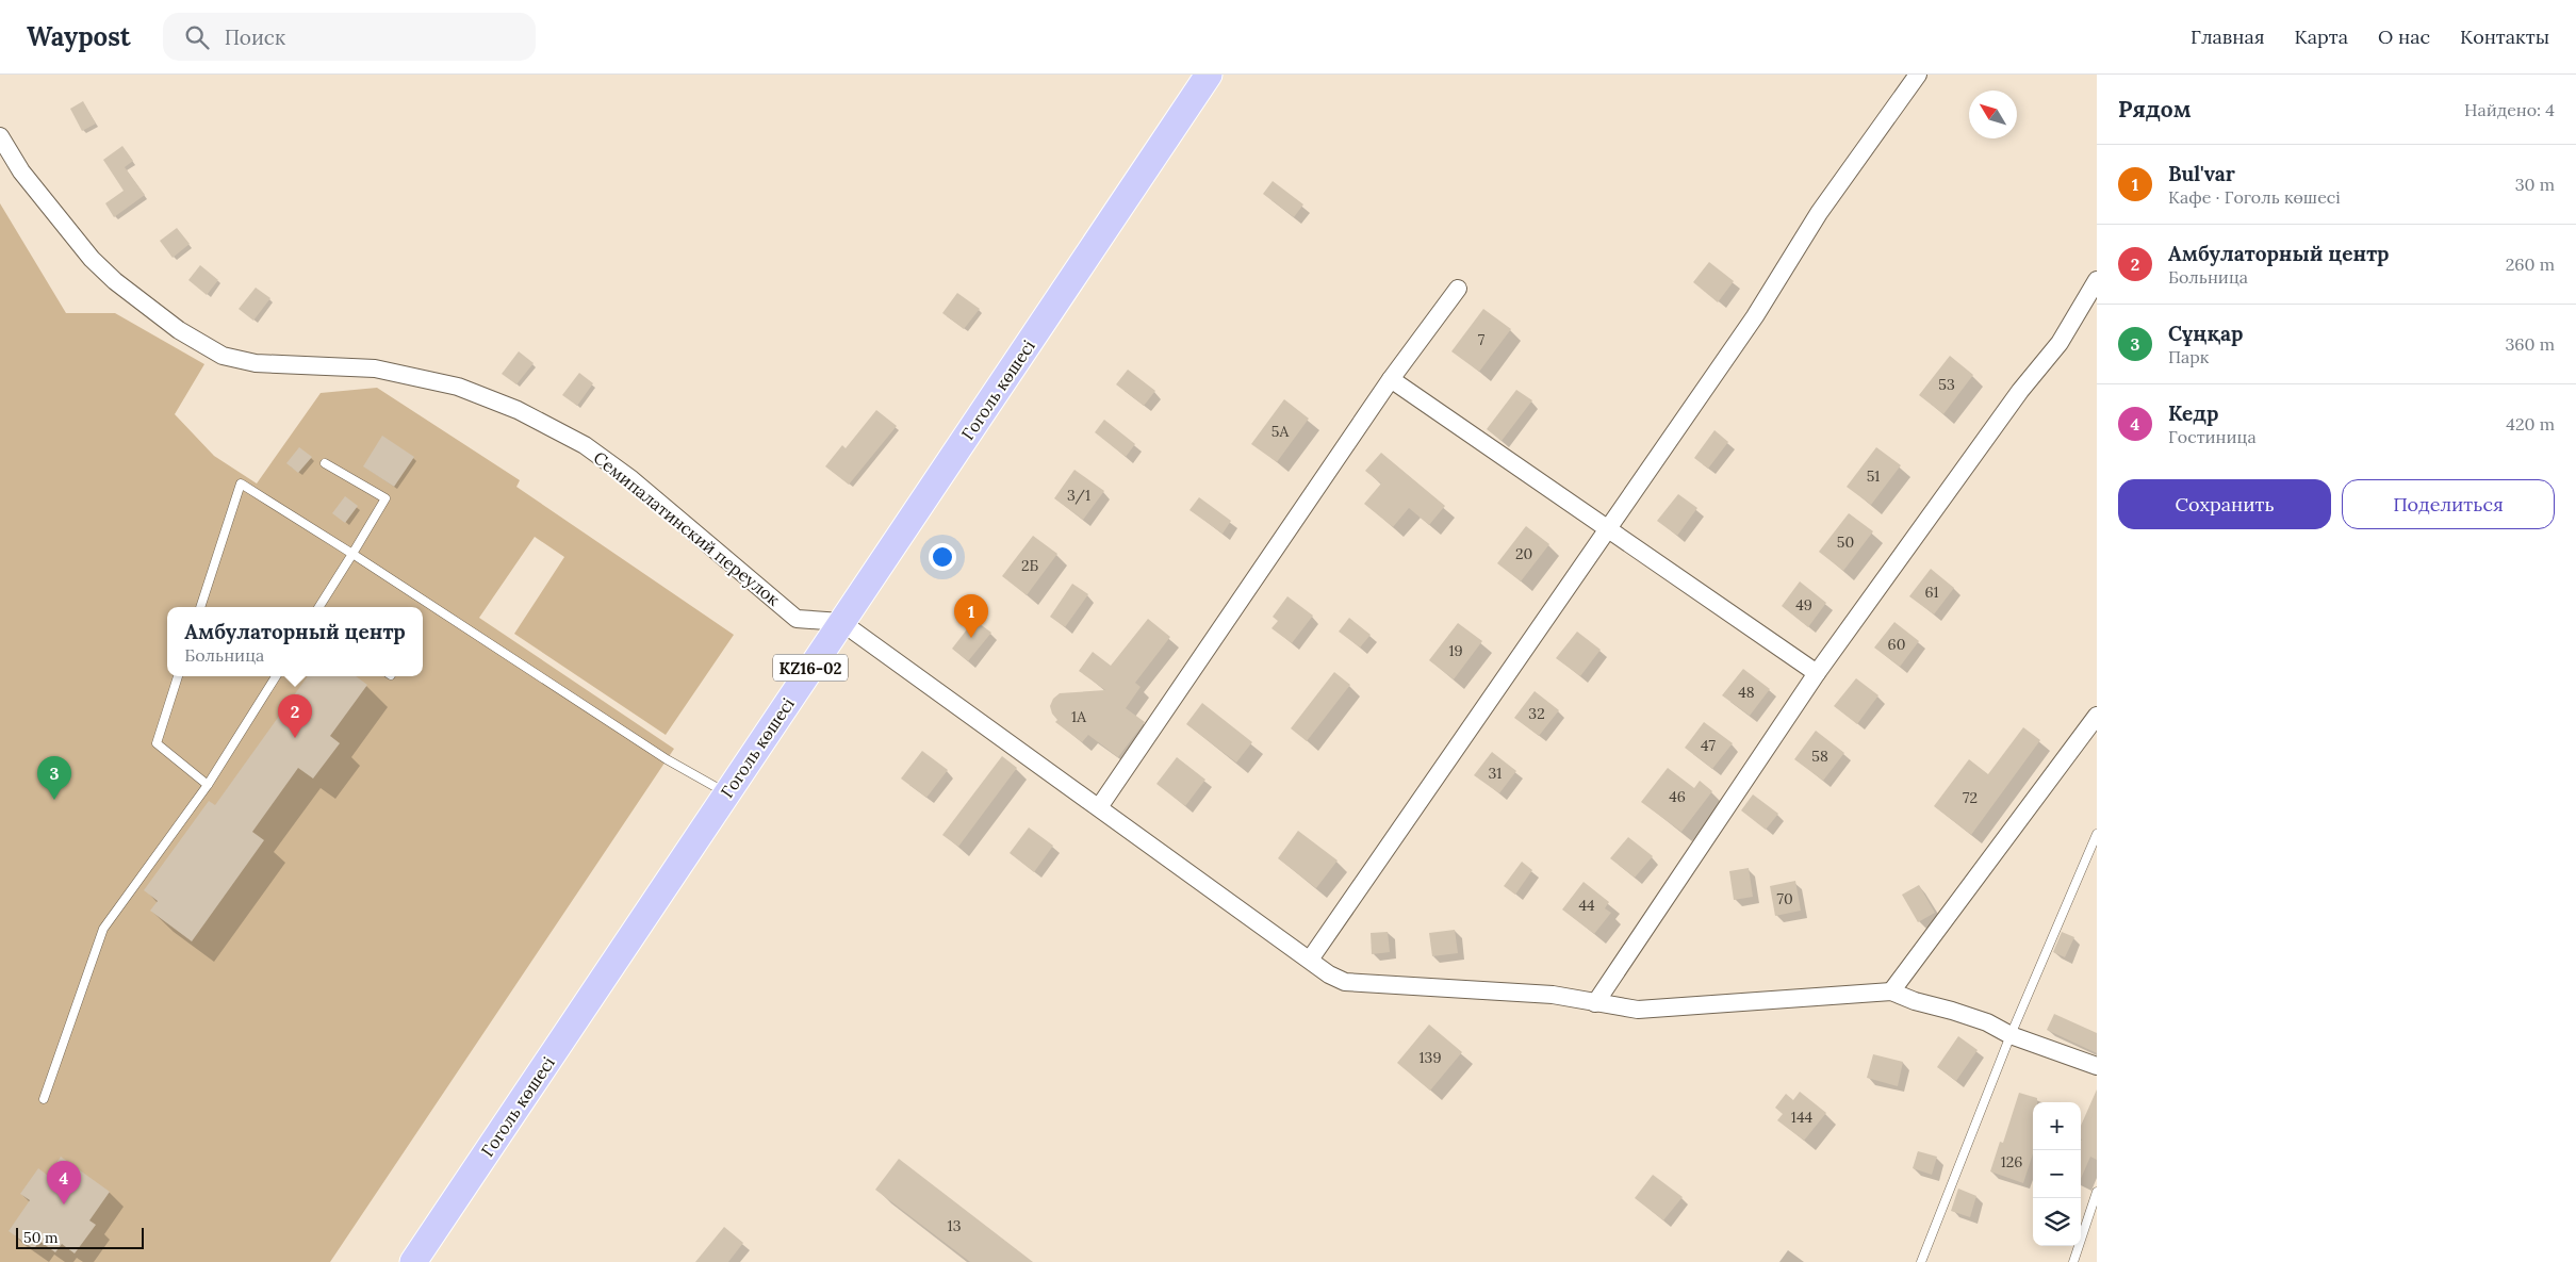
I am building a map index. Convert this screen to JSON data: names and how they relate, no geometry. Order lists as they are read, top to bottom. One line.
{"streets":{"main road":["Гоголь көшесі","KZ16-02"],"street":["Семипалатинский переулок"]},"crossings":[["Гоголь көшесі","Семипалатинский переулок"]],"house_numbers":["7","53","5А","51","3/1","50","20","2Б","61","49","60","19","48","32","1А","47","58","31","46","72","70","44","139","144","126","13"],"scale_bar":"50 m","north":"top left","page":{"header":"Waypost","search":"Поиск","nav":["Главная","Карта","О нас","Контакты"],"heading":["Рядом","Найдено: 4"],"list":[{"mark":"1","name":"Bul'var","note":"Кафе · Гоголь көшесі","value":"30 m"},{"mark":"2","name":"Амбулаторный центр","note":"Больница","value":"260 m"},{"mark":"3","name":"Сұңқар","note":"Парк","value":"360 m"},{"mark":"4","name":"Кедр","note":"Гостиница","value":"420 m"}],"buttons":["Сохранить","Поделиться"],"pins":["1","2","3","4"],"popup":["Амбулаторный центр","Больница"],"map_buttons":["+","−"],"scale":"50 m"}}
